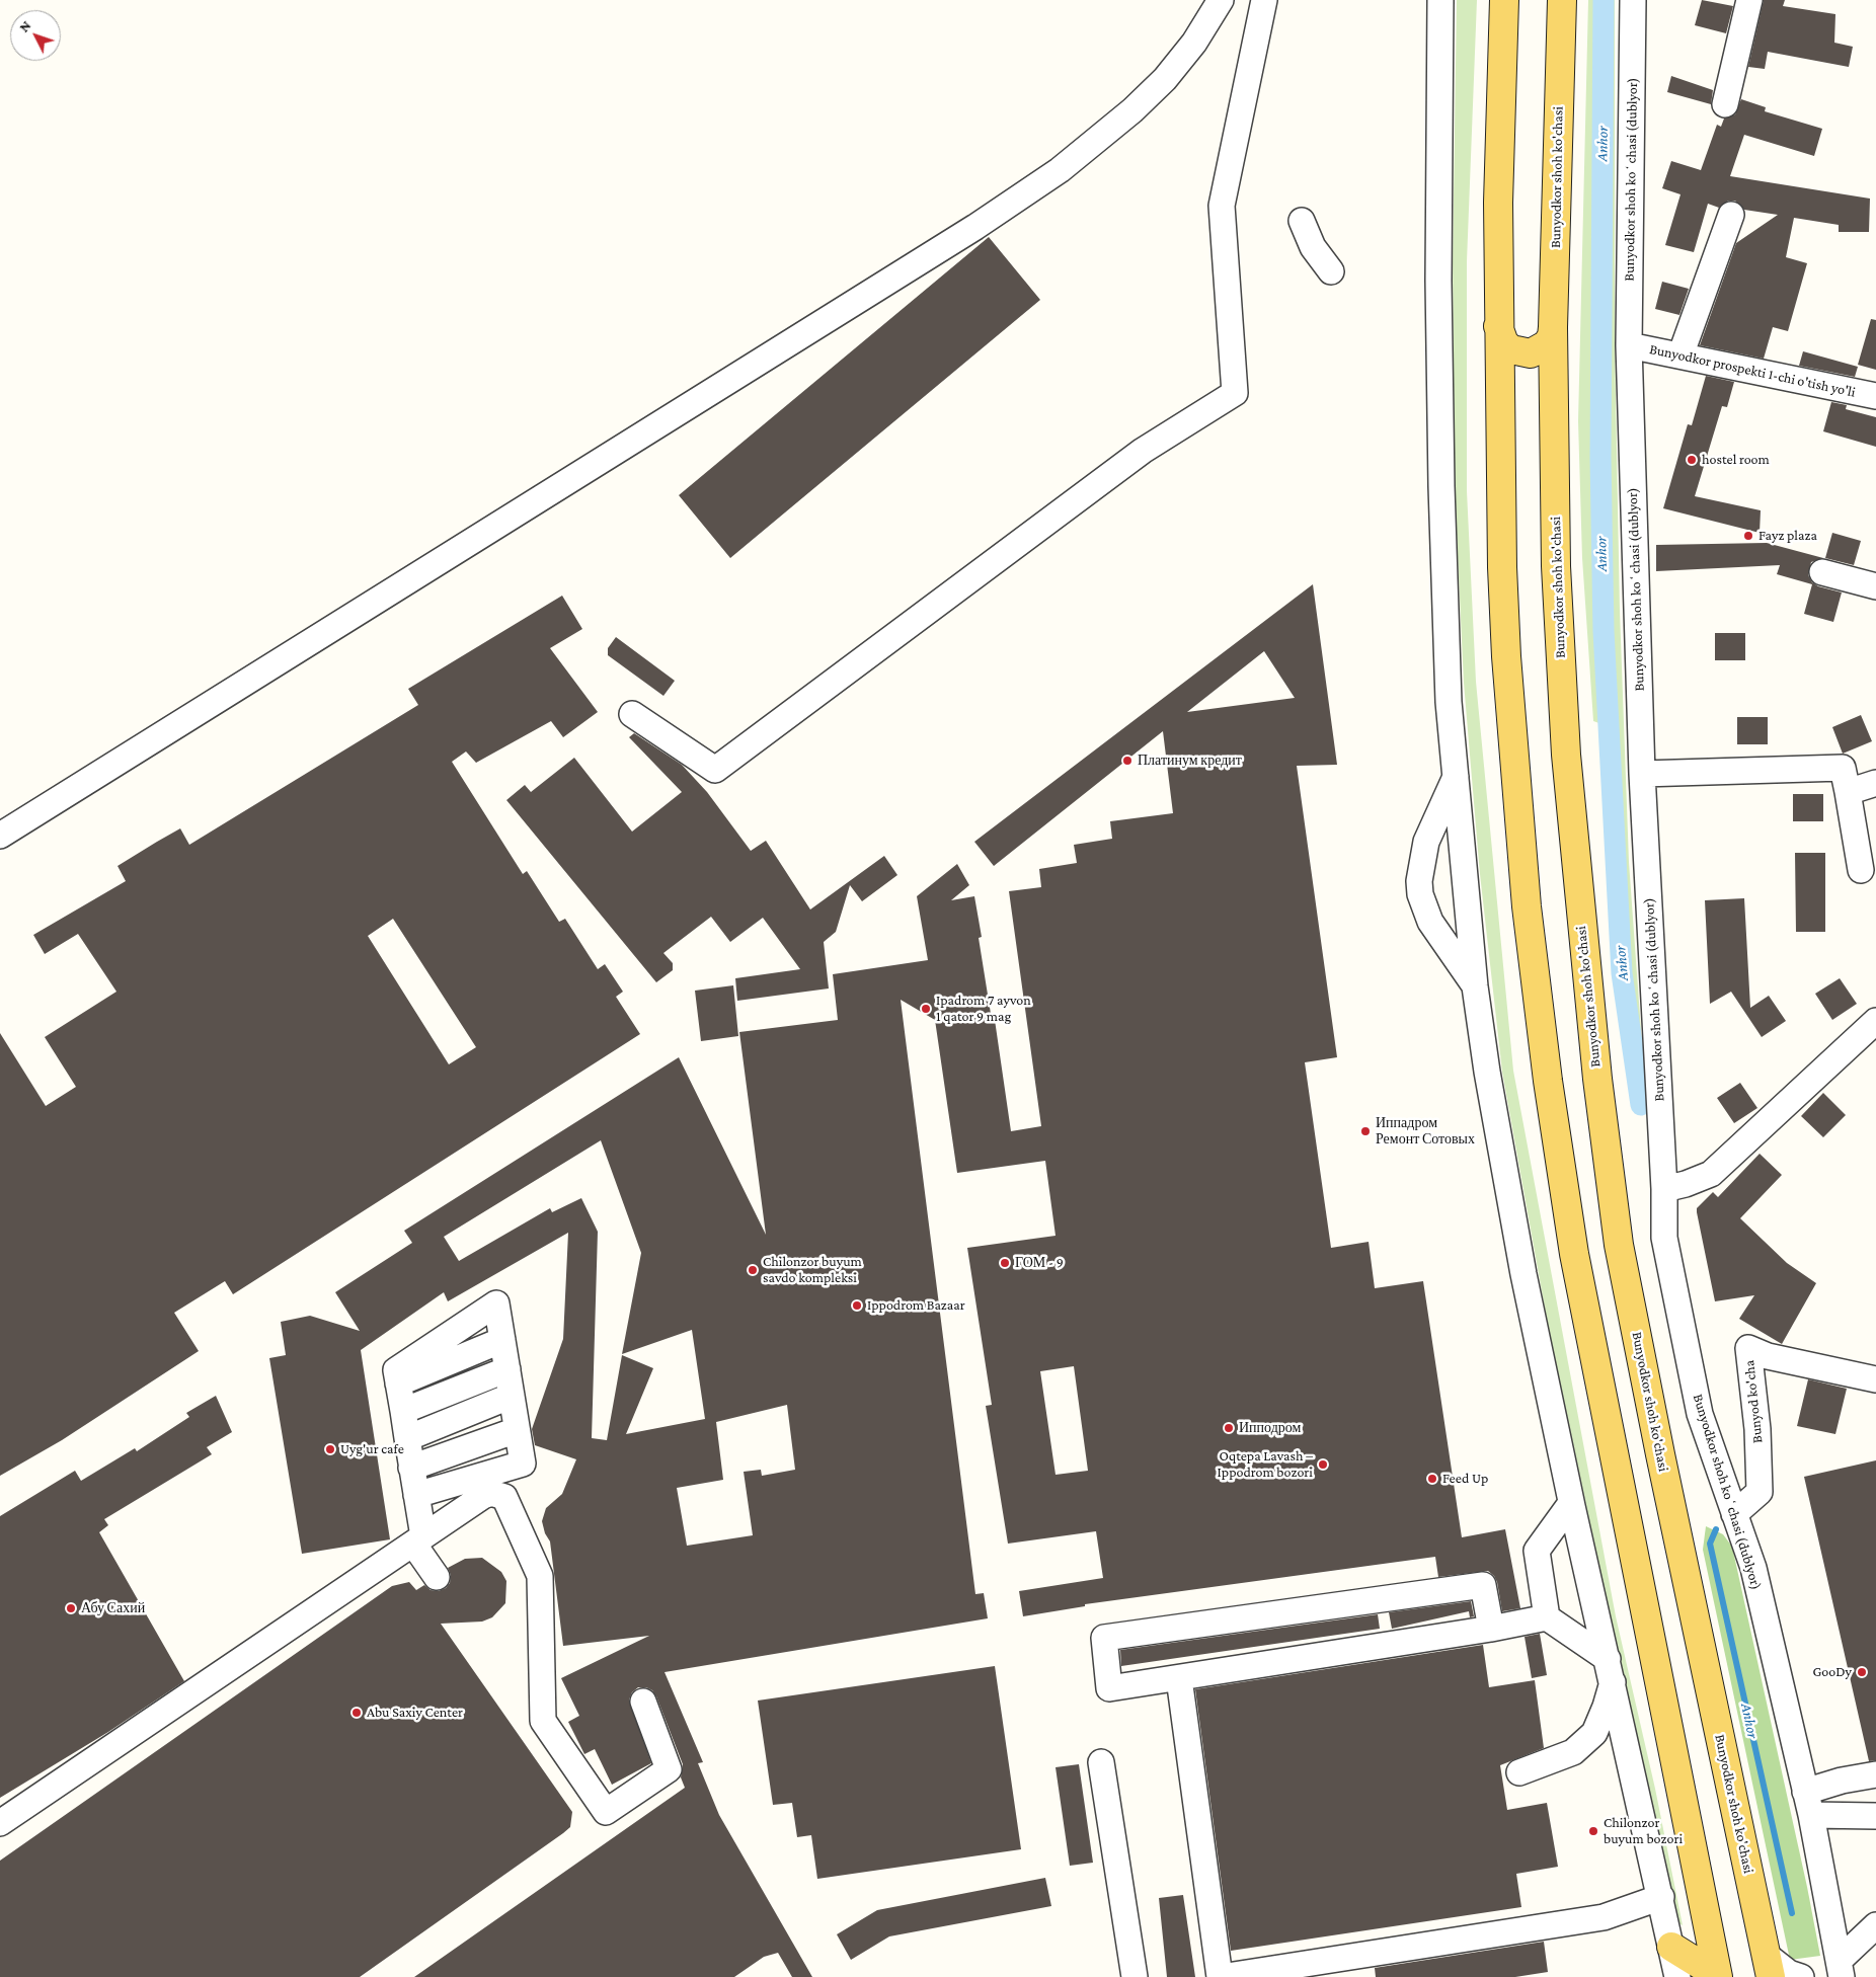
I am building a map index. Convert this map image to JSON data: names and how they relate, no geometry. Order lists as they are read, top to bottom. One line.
{"streets":{"main road":["Bunyodkor shoh ko'chasi"],"street":["Bunyodkor shoh koʻchasi (dublyor)","Bunyodkor prospekti 1-chi o'tish yo'li","Bunyod ko'cha"]},"crossings":[["Bunyodkor shoh koʻchasi (dublyor)","Bunyodkor prospekti 1-chi o'tish yo'li"],["Bunyodkor shoh koʻchasi (dublyor)","Bunyod ko'cha"]],"water":["Anhor"],"places":["hostel room","Fayz plaza","Платинум кредит","Ipadrom 7 ayvon 1 qator 9 mag","Иппадром Ремонт Сотовых","ГОМ - 9","Chilonzor buyum savdo kompleksi","Ippodrom Bazaar","Ипподром","Uyg'ur cafe","Oqtepa Lavash – Ippodrom bozori","Feed Up","Абу Сахий","GooDy","Abu Saxiy Center","Chilonzor buyum bozori"],"north":"top left"}
